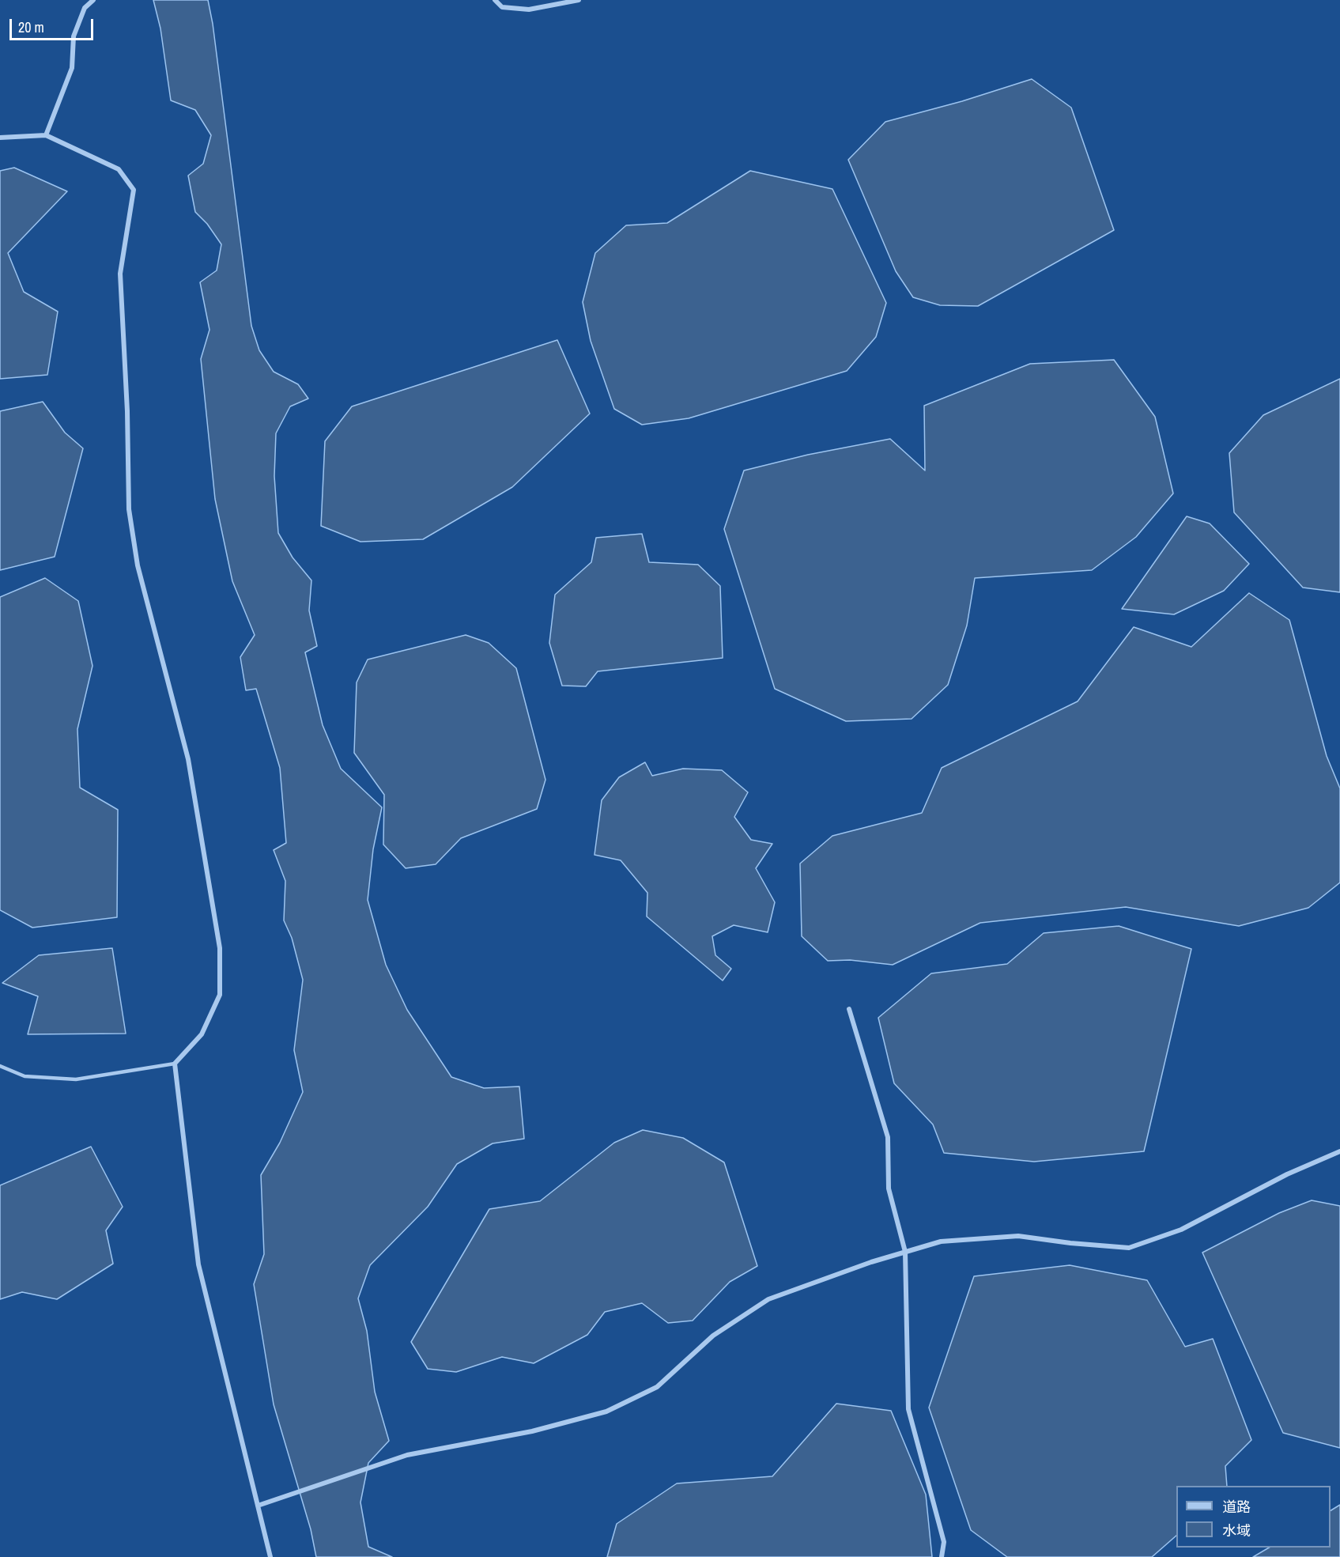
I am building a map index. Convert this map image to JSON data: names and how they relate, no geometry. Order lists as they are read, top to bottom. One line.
{"legend":["道路","水域"],"scale_bar":"20 m"}
